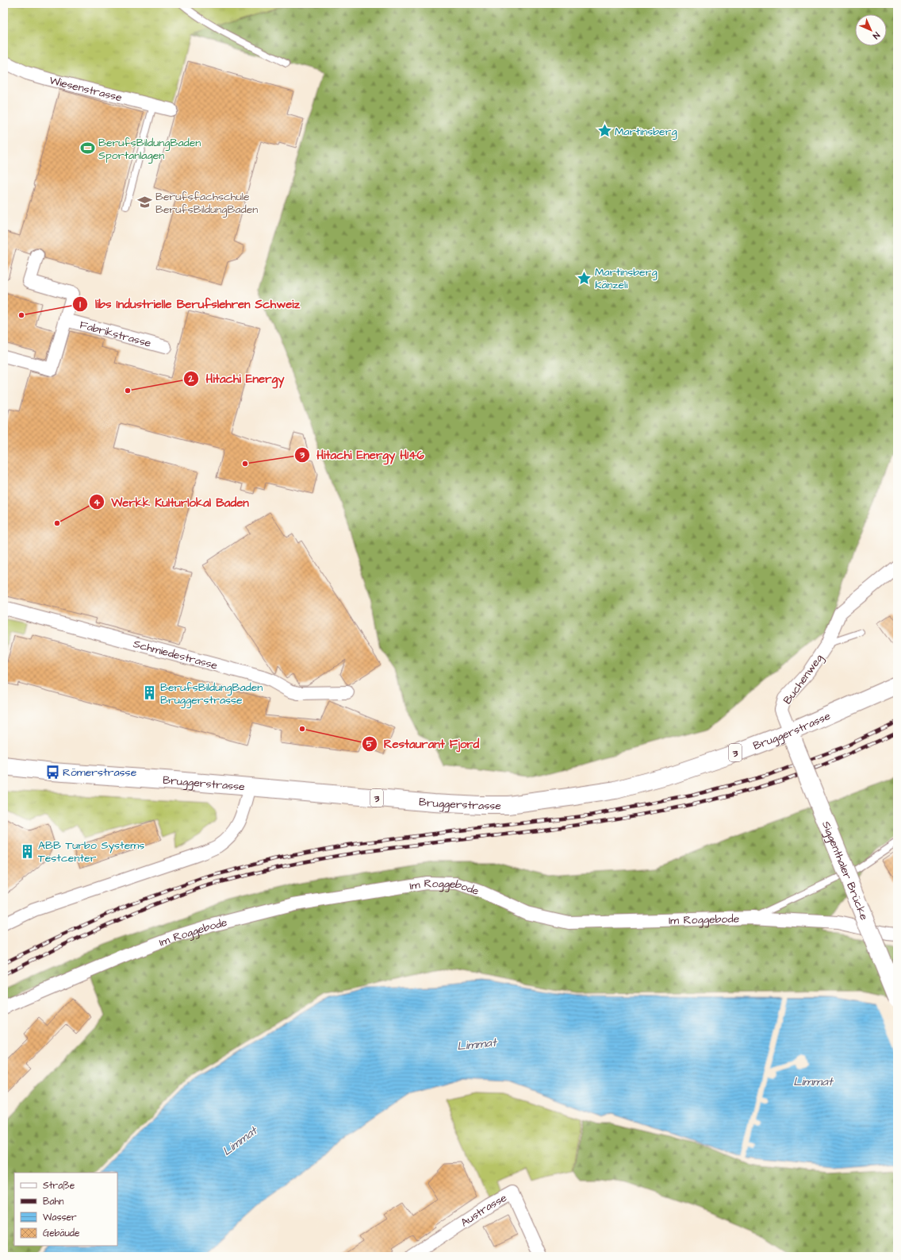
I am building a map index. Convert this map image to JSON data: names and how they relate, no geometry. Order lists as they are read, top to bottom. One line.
{"streets":{"main road":["Bruggerstrasse","3","Siggenthaler Brücke"],"street":["Wiesenstrasse","Fabrikstrasse","Schmiedestrasse","Buchenweg","Im Roggebode","Austrasse"]},"crossings":[["Buchenweg","Bruggerstrasse"],["Buchenweg","Siggenthaler Brücke"],["Bruggerstrasse","Siggenthaler Brücke"]],"water":["Limmat"],"places":{"place":["Martinsberg","Martinsberg Känzeli"],"sports":["BerufsBildungBaden Sportanlagen"],"school or university":["Berufsfachschule BerufsBildungBaden"],"other":["libs Industrielle Berufslehren Schweiz","Hitachi Energy","Hitachi Energy H146","Werkk Kulturlokal Baden","Restaurant Fjord"],"building":["BerufsBildungBaden Bruggerstrasse","ABB Turbo Systems Testcenter"],"bus stop":["Römerstrasse"]},"legend":["Straße","Bahn","Wasser","Gebäude"],"north":"bottom right"}
